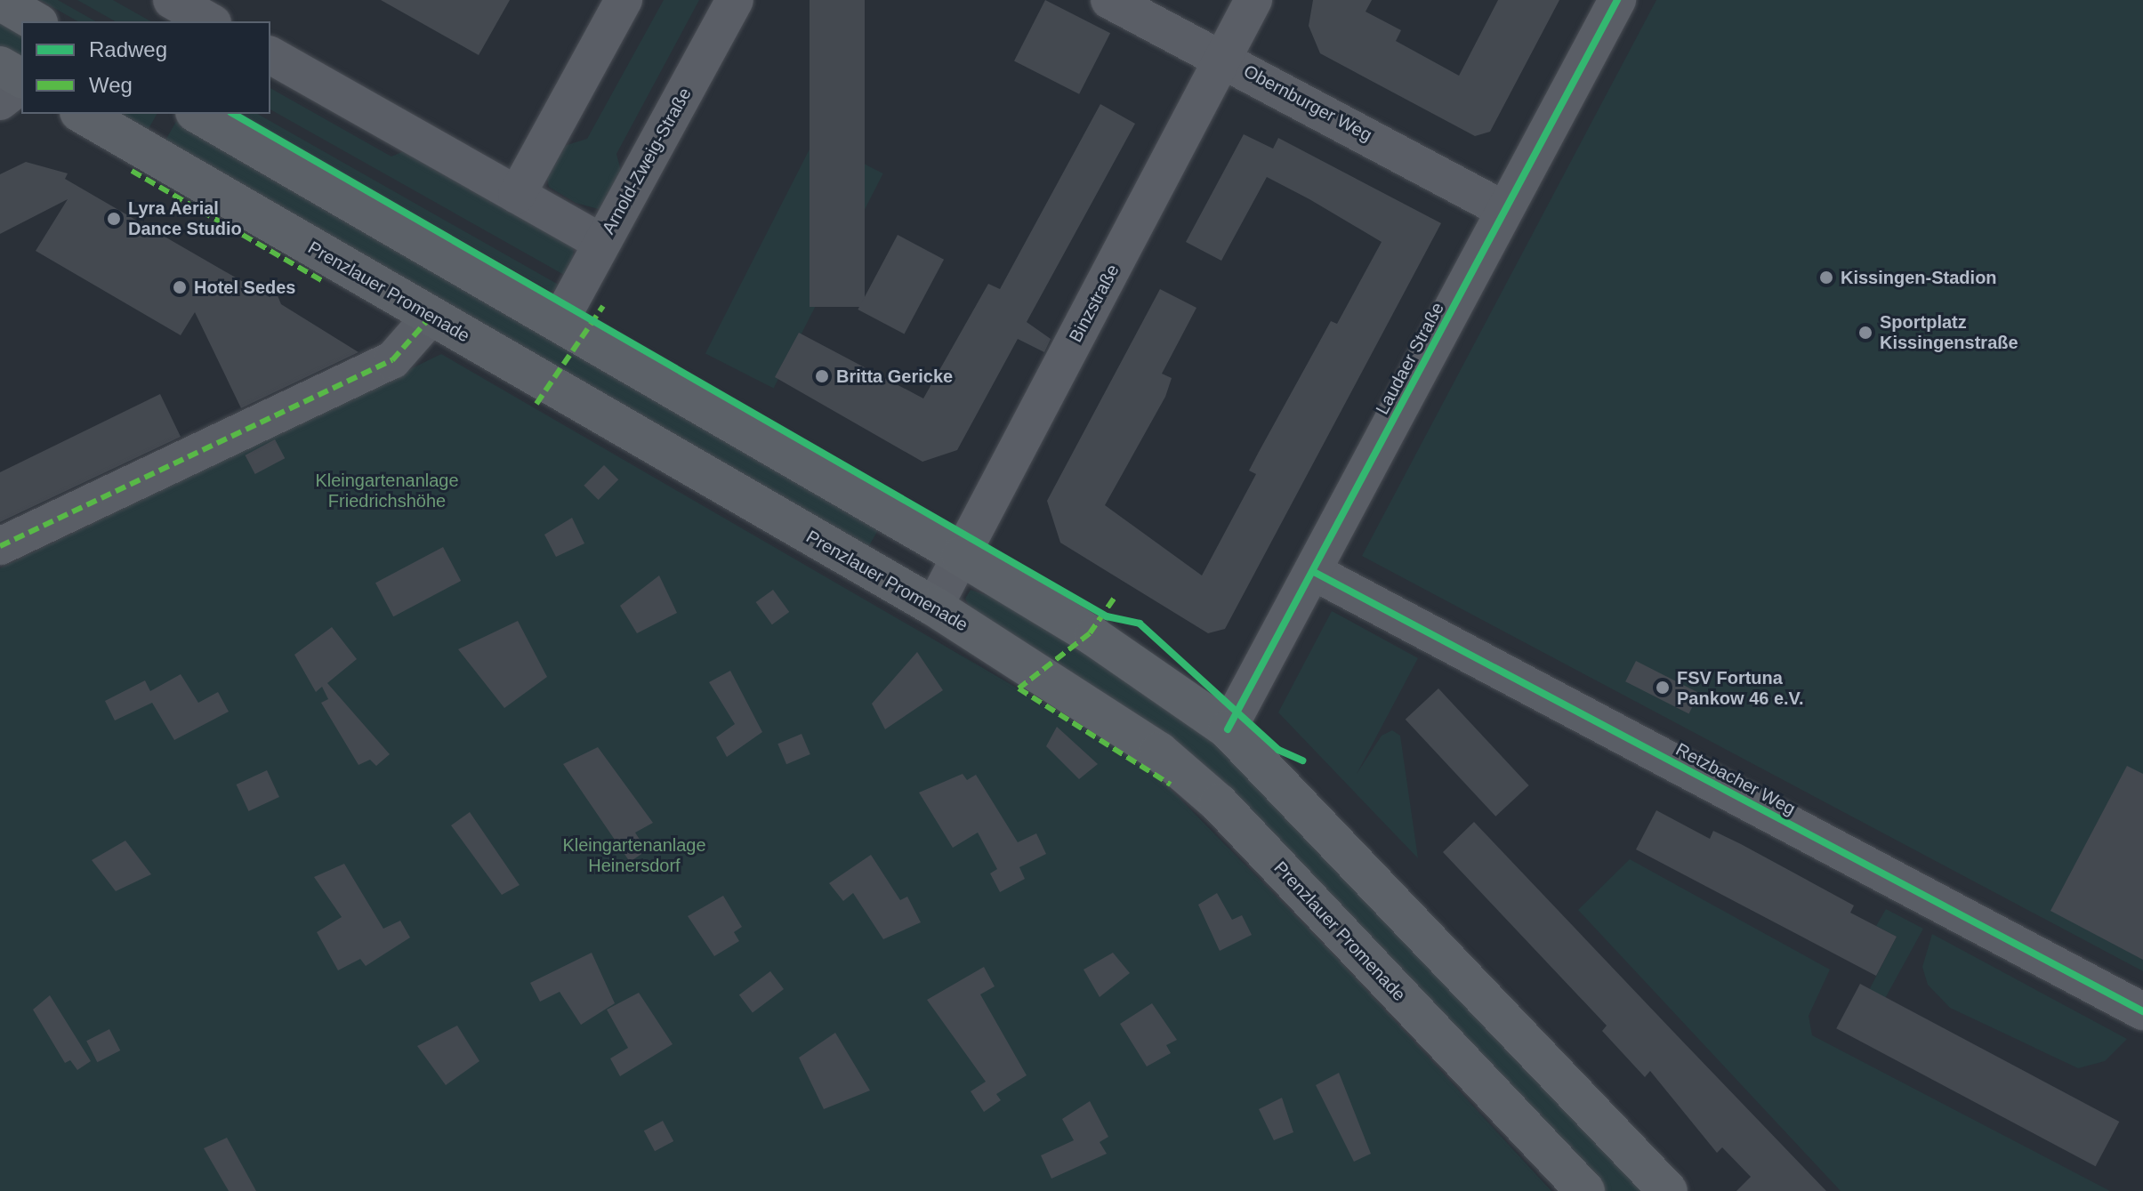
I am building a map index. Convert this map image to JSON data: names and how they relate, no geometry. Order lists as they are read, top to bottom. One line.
{"streets":{"main road":["Prenzlauer Promenade"],"street":["Obernburger Weg","Arnold-Zweig-Straße","Binzstraße","Laudaer Straße","Retzbacher Weg"]},"crossings":[["Obernburger Weg","Binzstraße"],["Obernburger Weg","Laudaer Straße"],["Prenzlauer Promenade","Binzstraße"],["Laudaer Straße","Retzbacher Weg"]],"parks":["Kleingartenanlage Friedrichshöhe","Kleingartenanlage Heinersdorf"],"places":["Lyra Aerial Dance Studio","Kissingen-Stadion","Hotel Sedes","Sportplatz Kissingenstraße","Britta Gericke","FSV Fortuna Pankow 46 e.V."],"legend":["Radweg","Weg"]}
